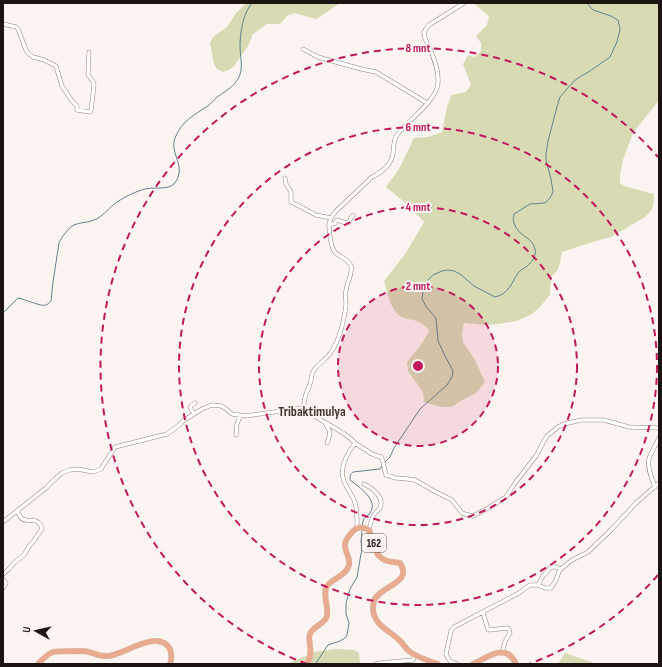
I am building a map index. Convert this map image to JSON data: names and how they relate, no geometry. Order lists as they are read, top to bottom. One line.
{"streets":{"main road":["162"]},"districts":["Tribaktimulya"],"north":"left","rings":["8 mnt","6 mnt","4 mnt","2 mnt"]}
